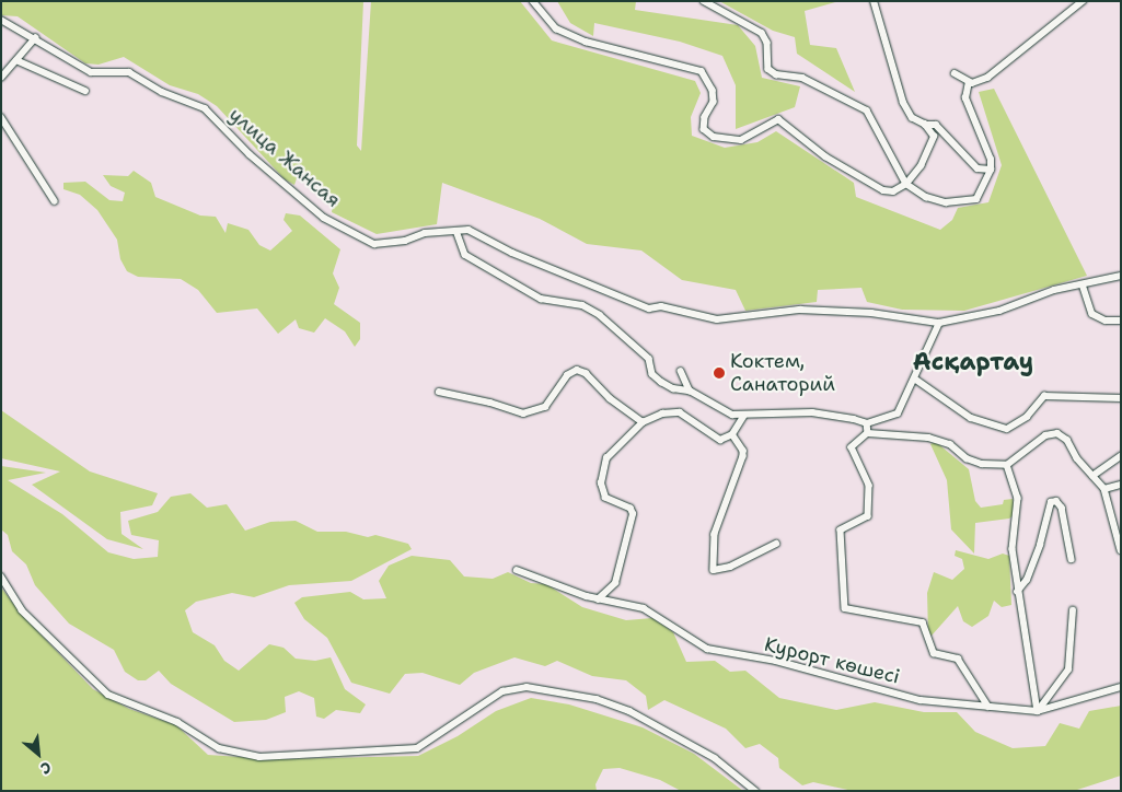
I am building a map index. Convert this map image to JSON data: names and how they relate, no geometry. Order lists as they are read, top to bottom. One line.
{"streets":{"street":["улица Жансая","Курорт көшесі"]},"districts":["Асқартау"],"places":["Коктем, Санаторий"],"north":"bottom right"}
